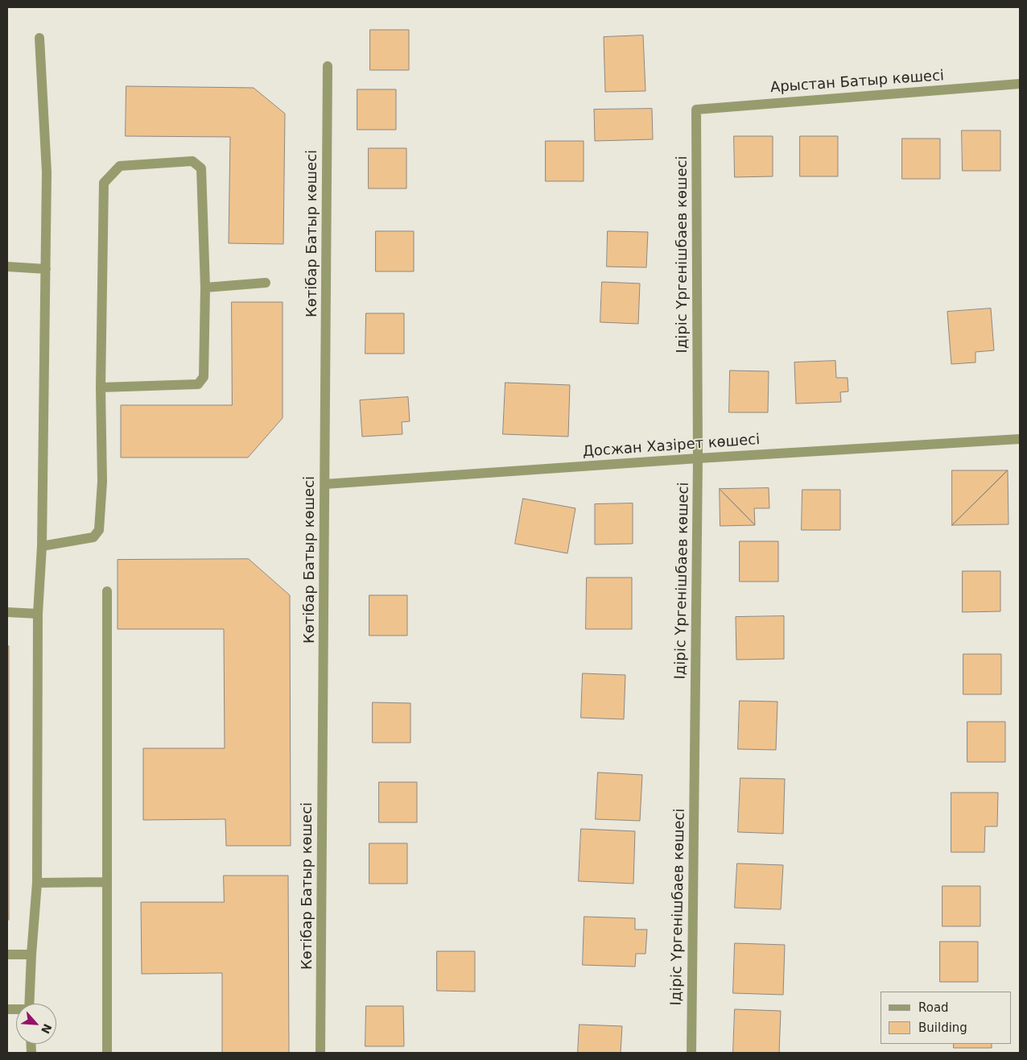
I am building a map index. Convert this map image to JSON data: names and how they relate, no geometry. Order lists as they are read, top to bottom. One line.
{"streets":{"street":["Арыстан Батыр көшесі","Көтібар Батыр көшесі","Ідіріс Үргенішбаев көшесі","Досжан Хазірет көшесі"]},"crossings":[["Арыстан Батыр көшесі","Ідіріс Үргенішбаев көшесі"],["Көтібар Батыр көшесі","Досжан Хазірет көшесі"],["Ідіріс Үргенішбаев көшесі","Досжан Хазірет көшесі"]],"legend":["Road","Building"],"north":"bottom right"}
